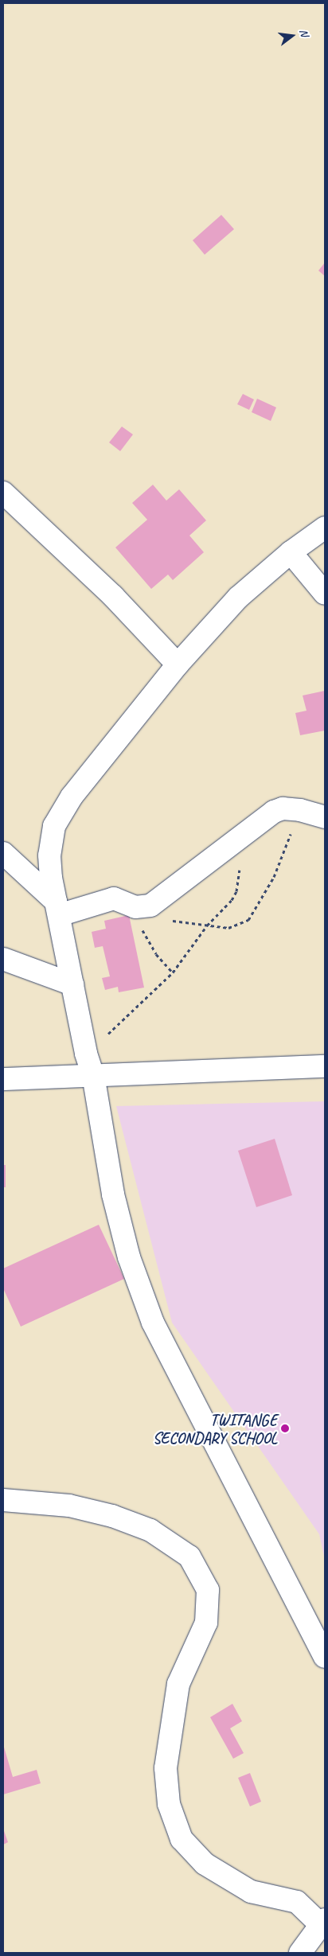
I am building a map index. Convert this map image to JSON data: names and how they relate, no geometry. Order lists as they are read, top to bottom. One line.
{"places":["TWITANGE SECONDARY SCHOOL"],"north":"right"}
